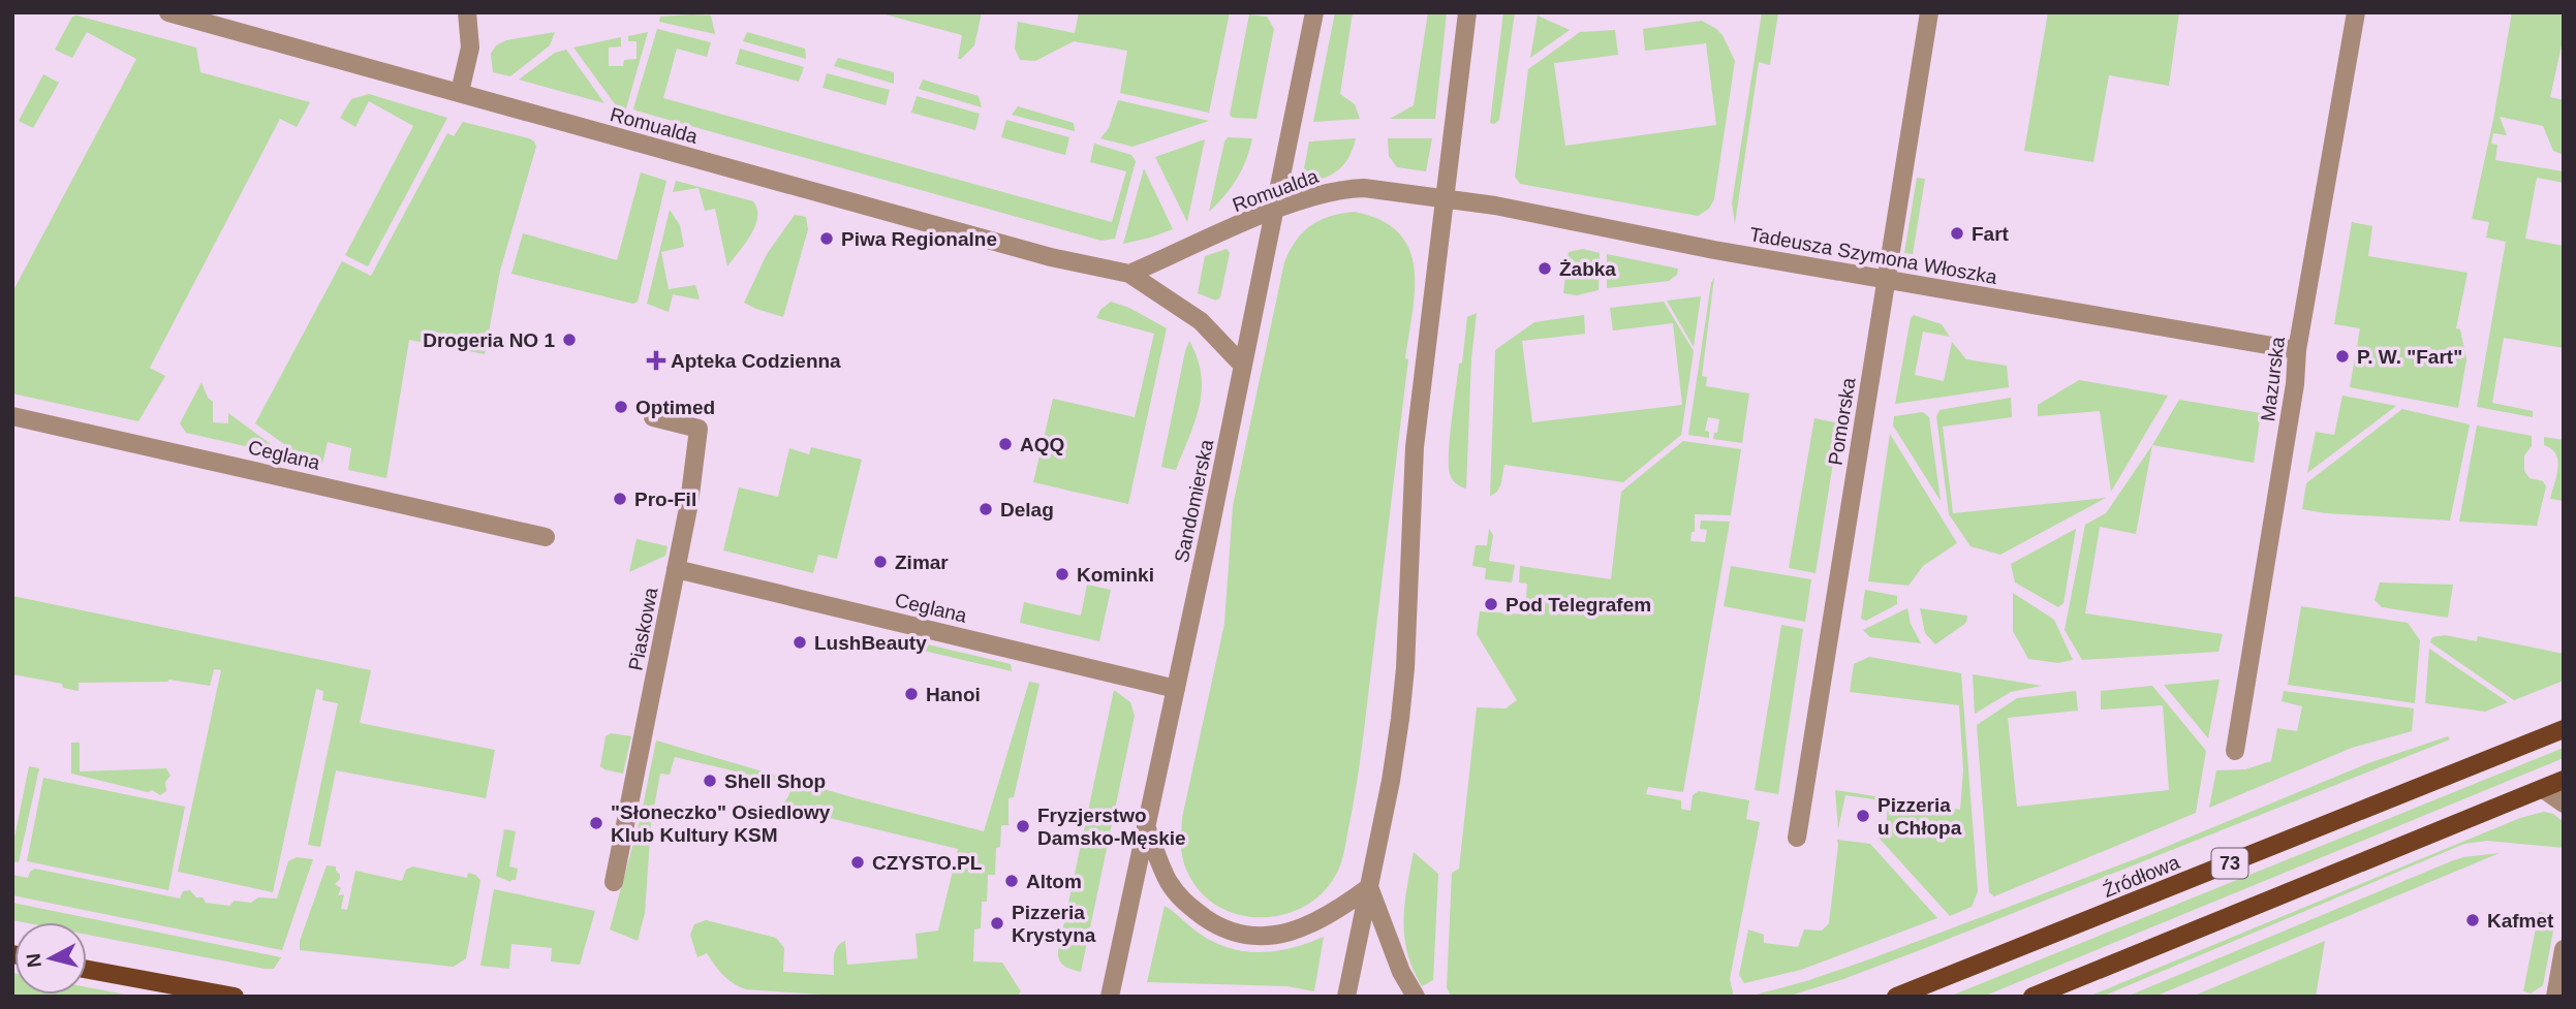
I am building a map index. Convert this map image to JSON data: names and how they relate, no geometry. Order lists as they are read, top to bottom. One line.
{"streets":{"main road":["73","Źródłowa"],"street":["Romualda","Tadeusza Szymona Włoszka","Mazurska","Pomorska","Ceglana","Sandomierska","Piaskowa"]},"crossings":[["Romualda","Tadeusza Szymona Włoszka"],["Romualda","Sandomierska"],["Tadeusza Szymona Włoszka","Mazurska"],["Tadeusza Szymona Włoszka","Pomorska"],["Ceglana","Sandomierska"],["Ceglana","Piaskowa"]],"places":{"other":["Fart","Piwa Regionalne","Żabka","Drogeria NO 1","P. W. \"Fart\"","Optimed","AQQ","Pro-Fil","Delag","Zimar","Kominki","Pod Telegrafem","LushBeauty","Hanoi","Shell Shop","Pizzeria u Chłopa","\"Słoneczko\" Osiedlowy Klub Kultury KSM","Fryzjerstwo Damsko-Męskie","CZYSTO.PL","Altom","Kafmet","Pizzeria Krystyna"],"health":["Apteka Codzienna"]},"north":"left"}
